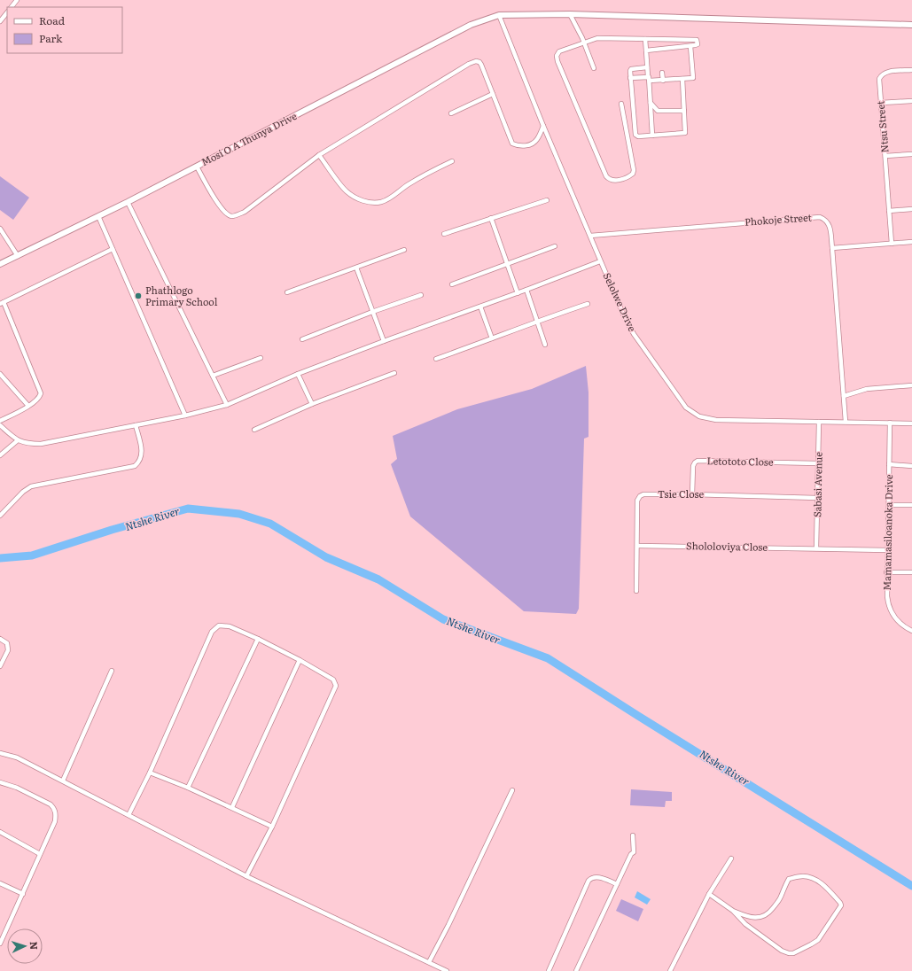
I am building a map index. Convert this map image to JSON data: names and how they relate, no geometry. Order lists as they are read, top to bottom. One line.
{"streets":{"street":["Ntsu Street","Mosi O A Thunya Drive","Phokoje Street","Selolwe Drive","Letototo Close","Sabasi Avenue","Tsie Close","Mamamasiloanoka Drive","Shololoviya Close"]},"crossings":[["Mosi O A Thunya Drive","Selolwe Drive"],["Phokoje Street","Selolwe Drive"],["Selolwe Drive","Sabasi Avenue"],["Selolwe Drive","Mamamasiloanoka Drive"],["Letototo Close","Sabasi Avenue"],["Letototo Close","Tsie Close"],["Sabasi Avenue","Tsie Close"],["Sabasi Avenue","Shololoviya Close"],["Tsie Close","Shololoviya Close"],["Mamamasiloanoka Drive","Shololoviya Close"]],"water":["Ntshe River"],"places":["Phathlogo Primary School"],"legend":["Road","Park"],"north":"right"}
